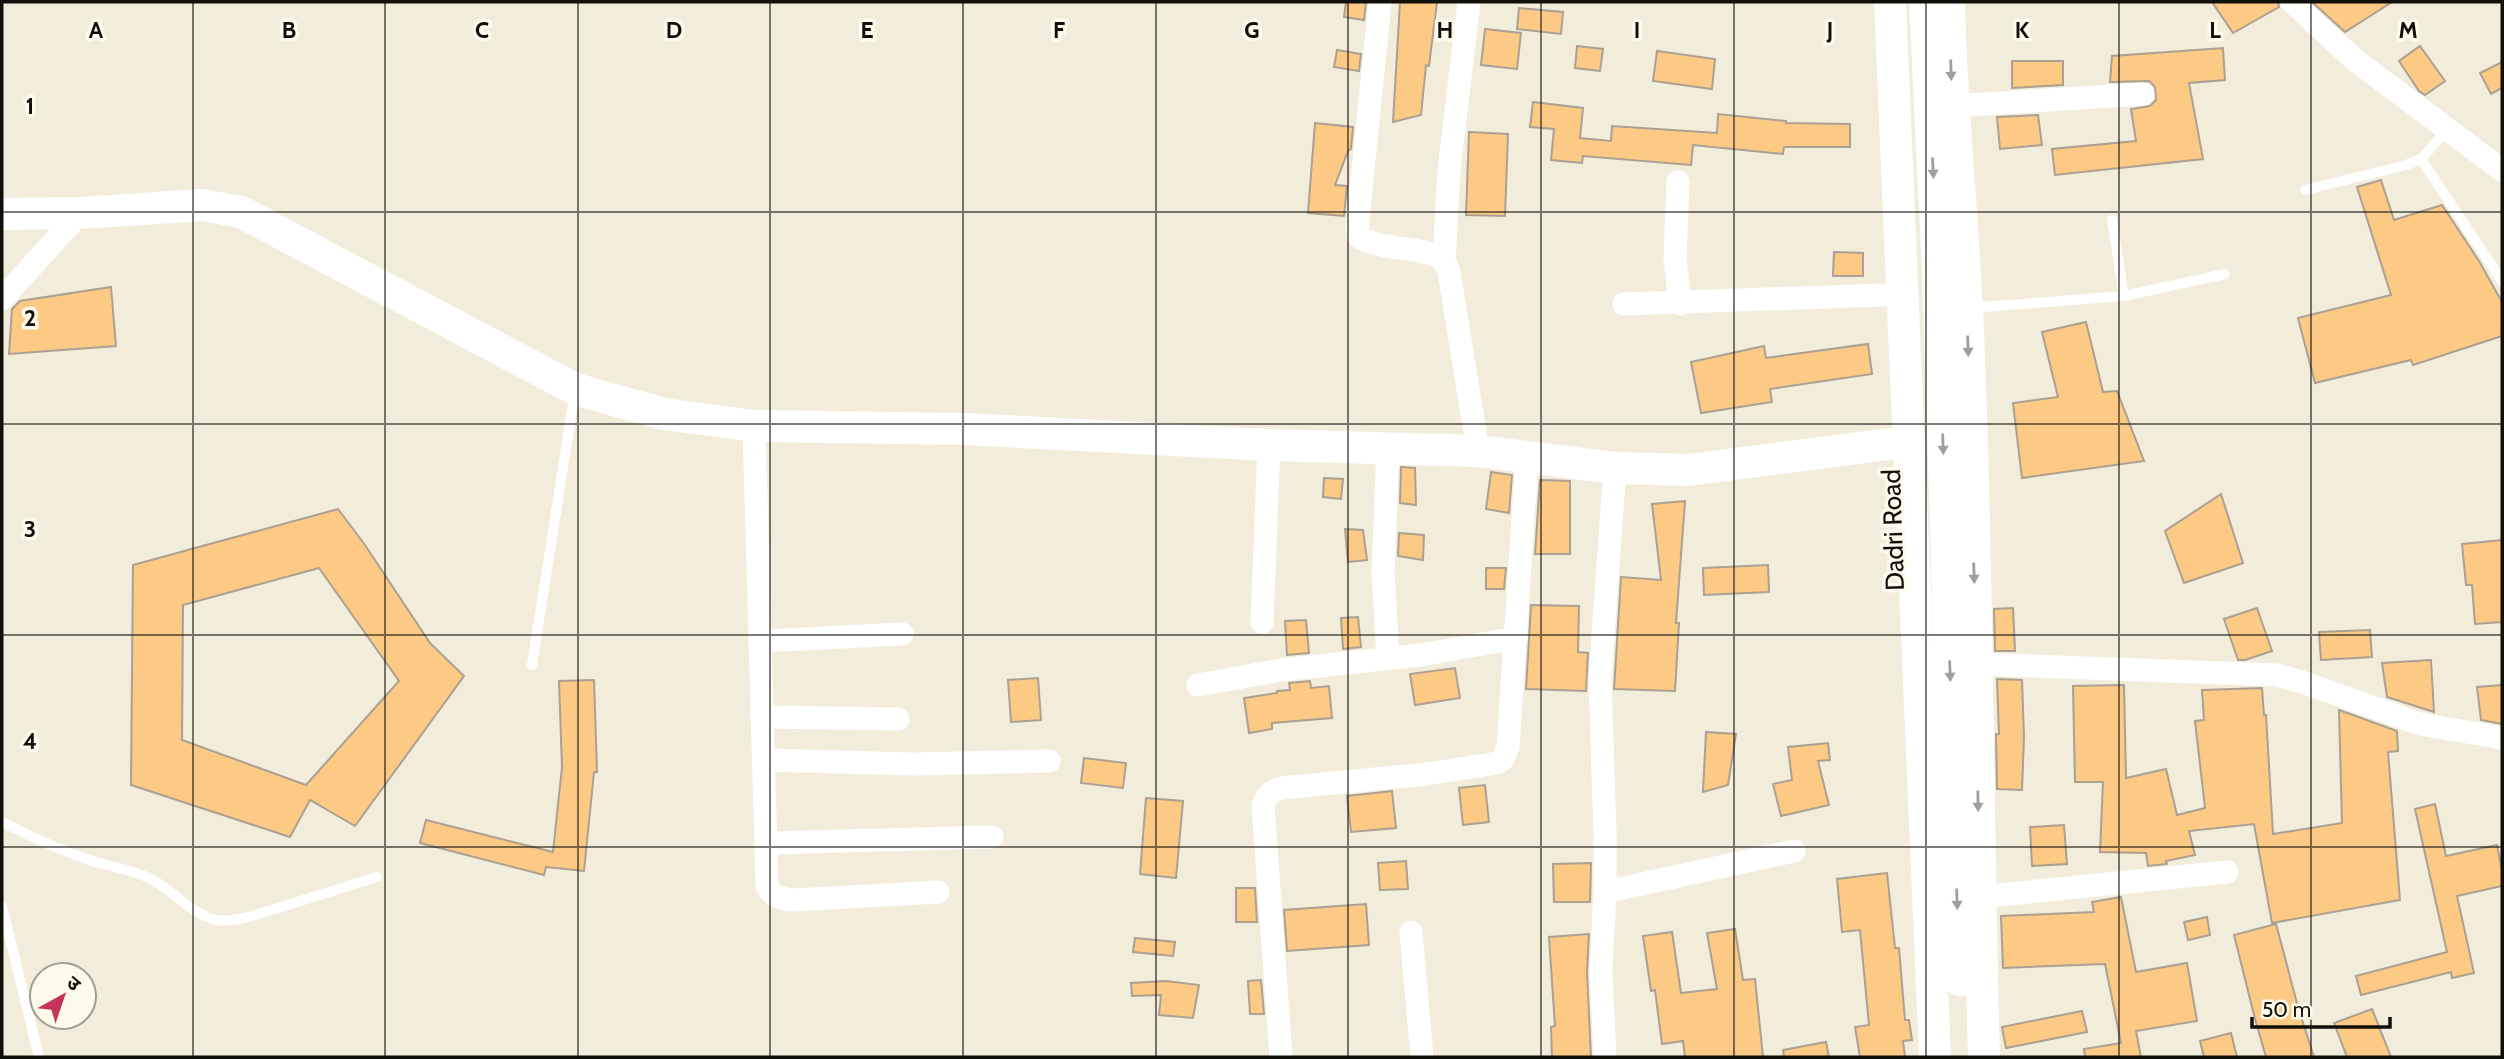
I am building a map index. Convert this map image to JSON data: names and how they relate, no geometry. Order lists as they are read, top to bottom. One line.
{"streets":{"street":["Dadri Road"]},"scale_bar":"50 m","north":"top right","grid":{"columns":["A","B","C","D","E","F","G","H","I","J","K","L","M"],"rows":["1","2","3","4"]}}
